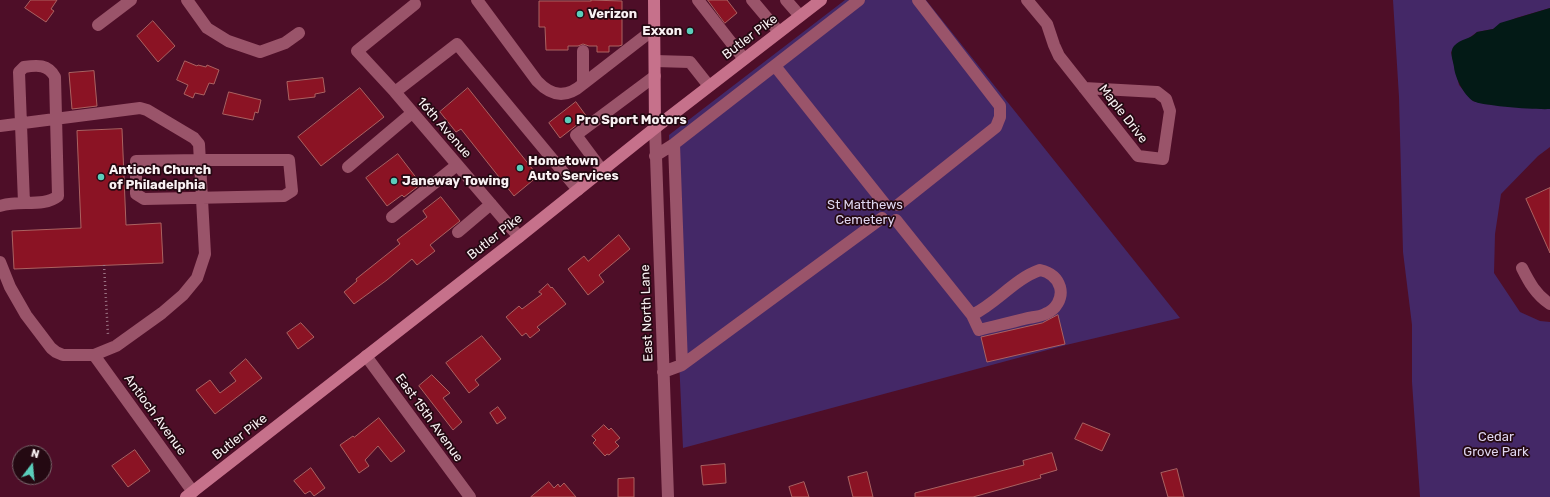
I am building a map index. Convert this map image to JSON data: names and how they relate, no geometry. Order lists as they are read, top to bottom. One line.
{"streets":{"main road":["Butler Pike"],"street":["Maple Drive","16th Avenue","East North Lane","Antioch Avenue","East 15th Avenue"]},"crossings":[["Butler Pike","16th Avenue"],["Butler Pike","East North Lane"],["Butler Pike","Antioch Avenue"],["Butler Pike","East 15th Avenue"]],"parks":["St Matthews Cemetery","Cedar Grove Park"],"places":["Verizon","Exxon","Pro Sport Motors","Hometown Auto Services","Antioch Church of Philadelphia","Janeway Towing"],"north":"top"}
